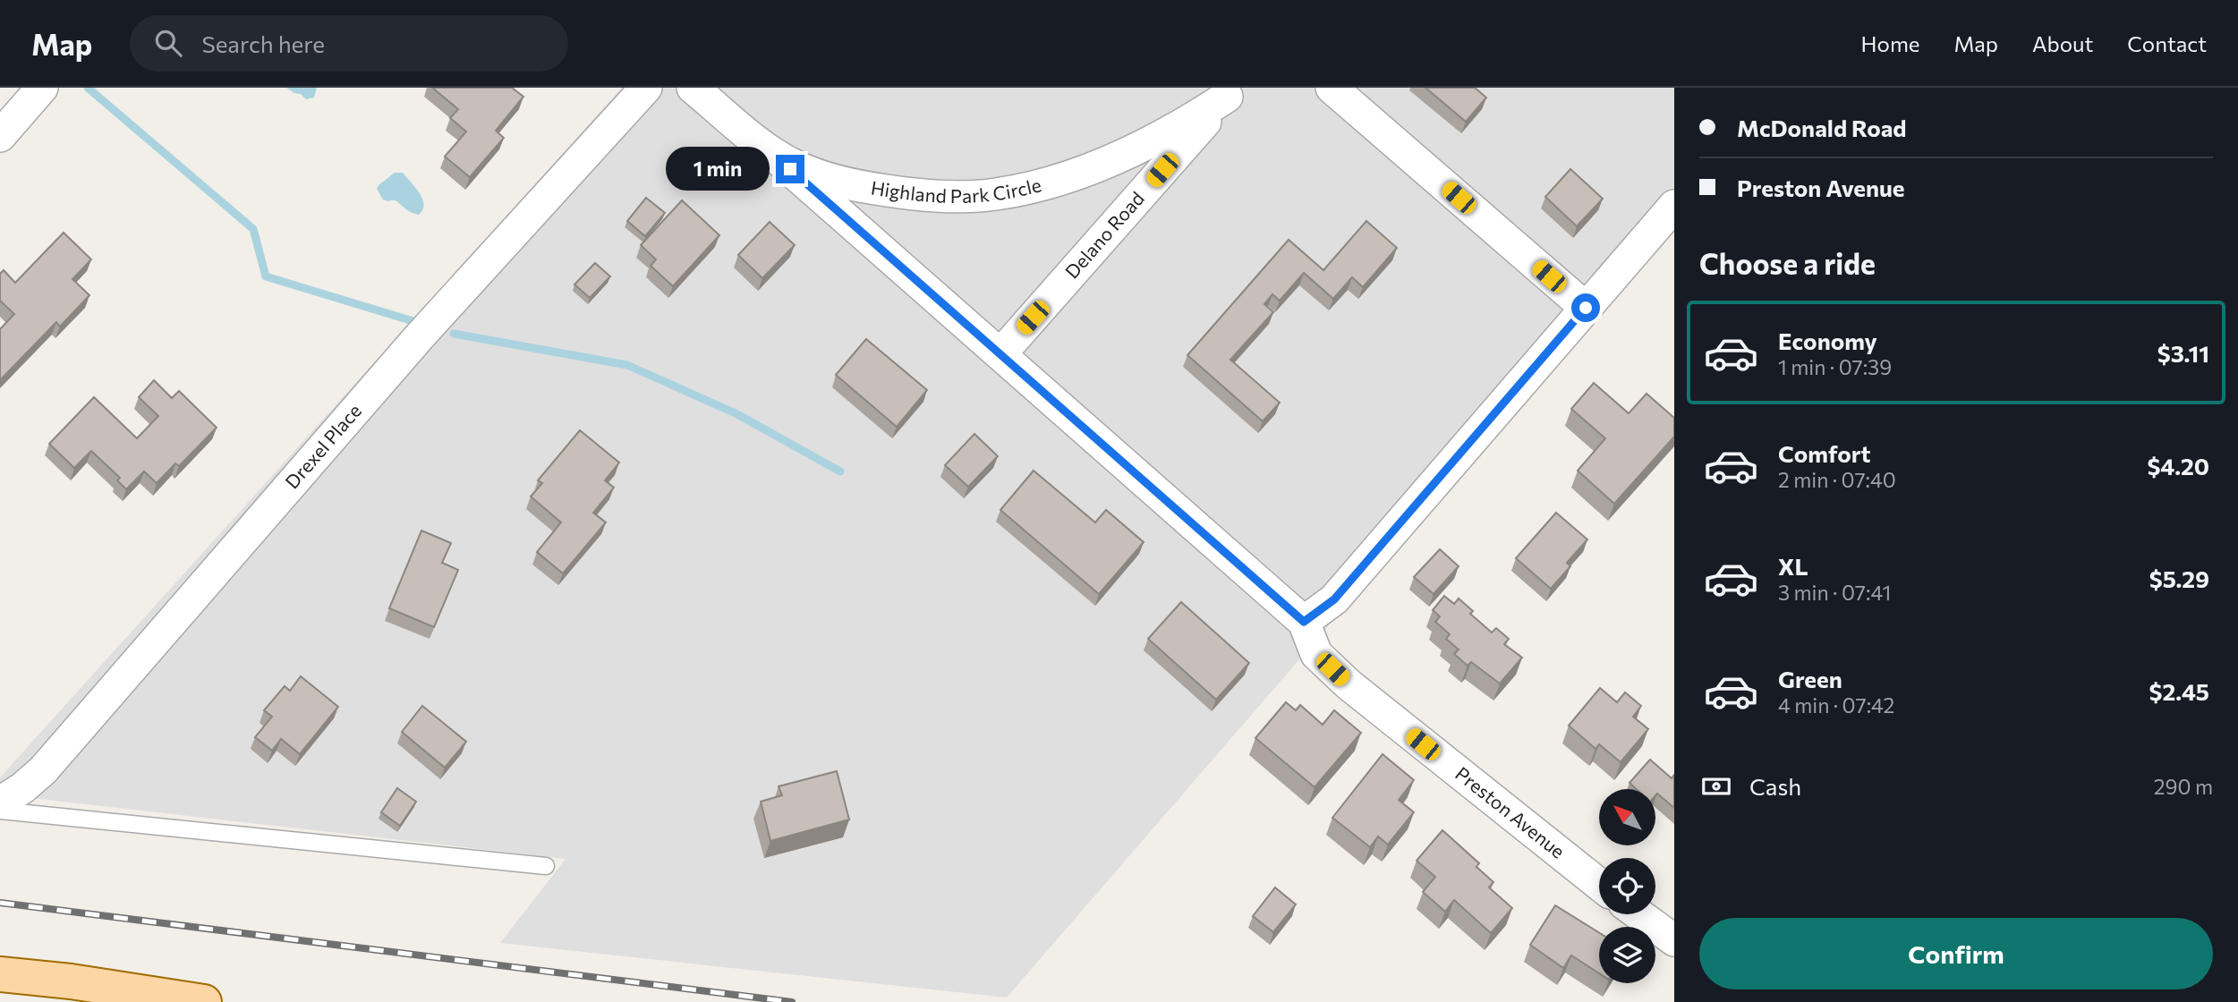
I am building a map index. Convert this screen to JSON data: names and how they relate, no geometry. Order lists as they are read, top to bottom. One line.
{"streets":{"street":["Highland Park Circle","Delano Road","Drexel Place","Preston Avenue"]},"crossings":[["Highland Park Circle","Delano Road"],["Highland Park Circle","Preston Avenue"],["Delano Road","Preston Avenue"]],"north":"top left","page":{"header":"Map","search":"Search here","nav":["Home","Map","About","Contact"],"banner":["McDonald Road","Preston Avenue"],"bubble":"1 min","heading":"Choose a ride","list":[{"name":"Economy","note":"1 min · 07:39","value":"$3.11"},{"name":"Comfort","note":"2 min · 07:40","value":"$4.20"},{"name":"XL","note":"3 min · 07:41","value":"$5.29"},{"name":"Green","note":"4 min · 07:42","value":"$2.45"}],"pay":["Cash","290 m"],"buttons":"Confirm"}}
